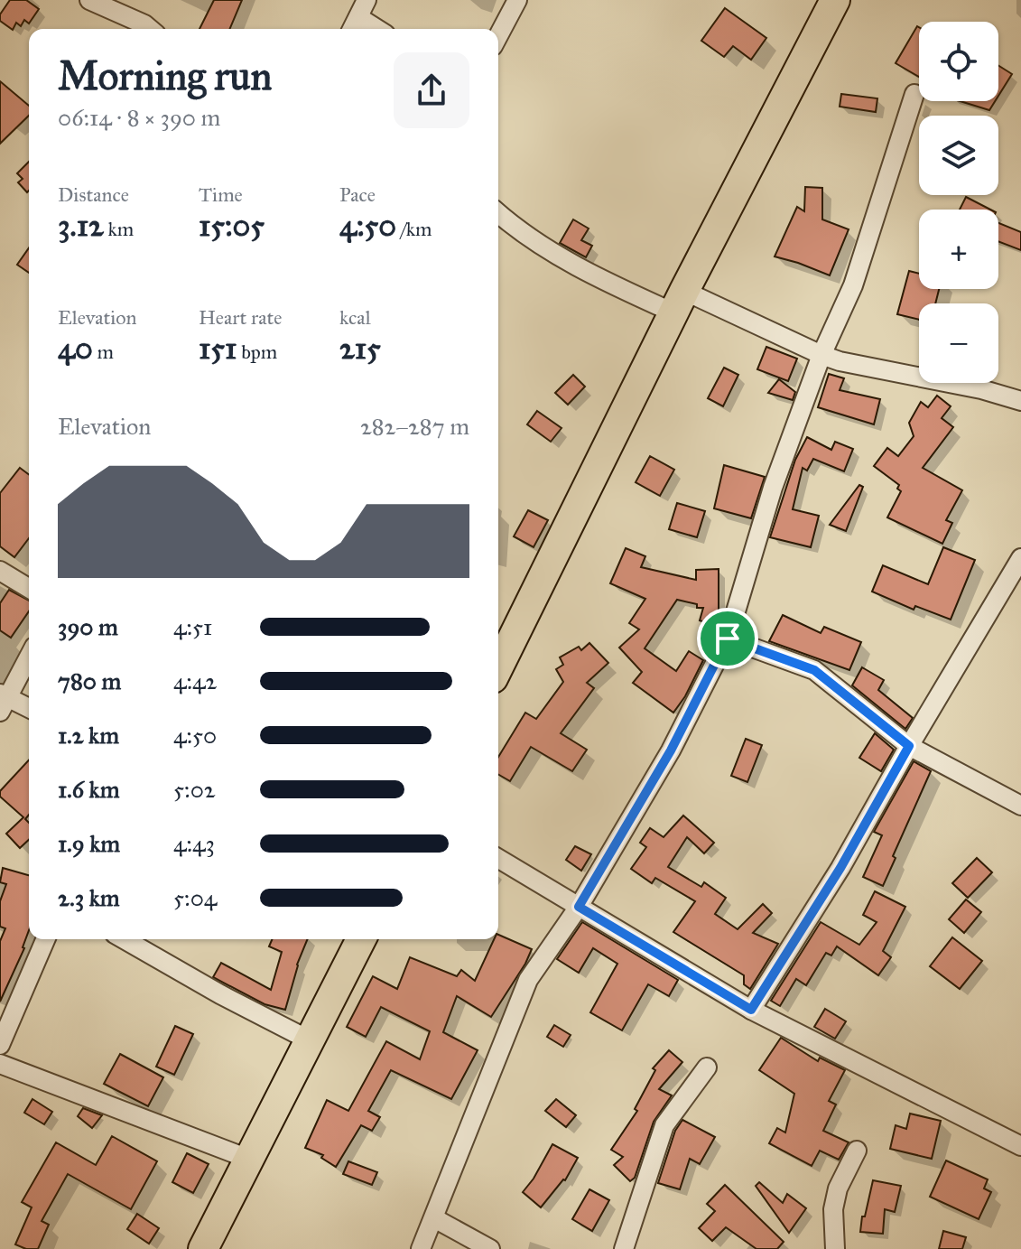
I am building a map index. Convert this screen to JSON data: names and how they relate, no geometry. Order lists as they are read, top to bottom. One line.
{"page":{"map_buttons":["+","−"],"heading":["Morning run","06:14 · 8 × 390 m"],"stats":[["Distance","3.12 km"],["Time","15:05"],["Pace","4:50 /km"],["Elevation","40 m"],["Heart rate","151 bpm"],["kcal","215"]],"chart":["Elevation","282–287 m"],"list":[{"name":"390 m","note":"4:51"},{"name":"780 m","note":"4:42"},{"name":"1.2 km","note":"4:50"},{"name":"1.6 km","note":"5:02"},{"name":"1.9 km","note":"4:43"},{"name":"2.3 km","note":"5:04"}]}}
